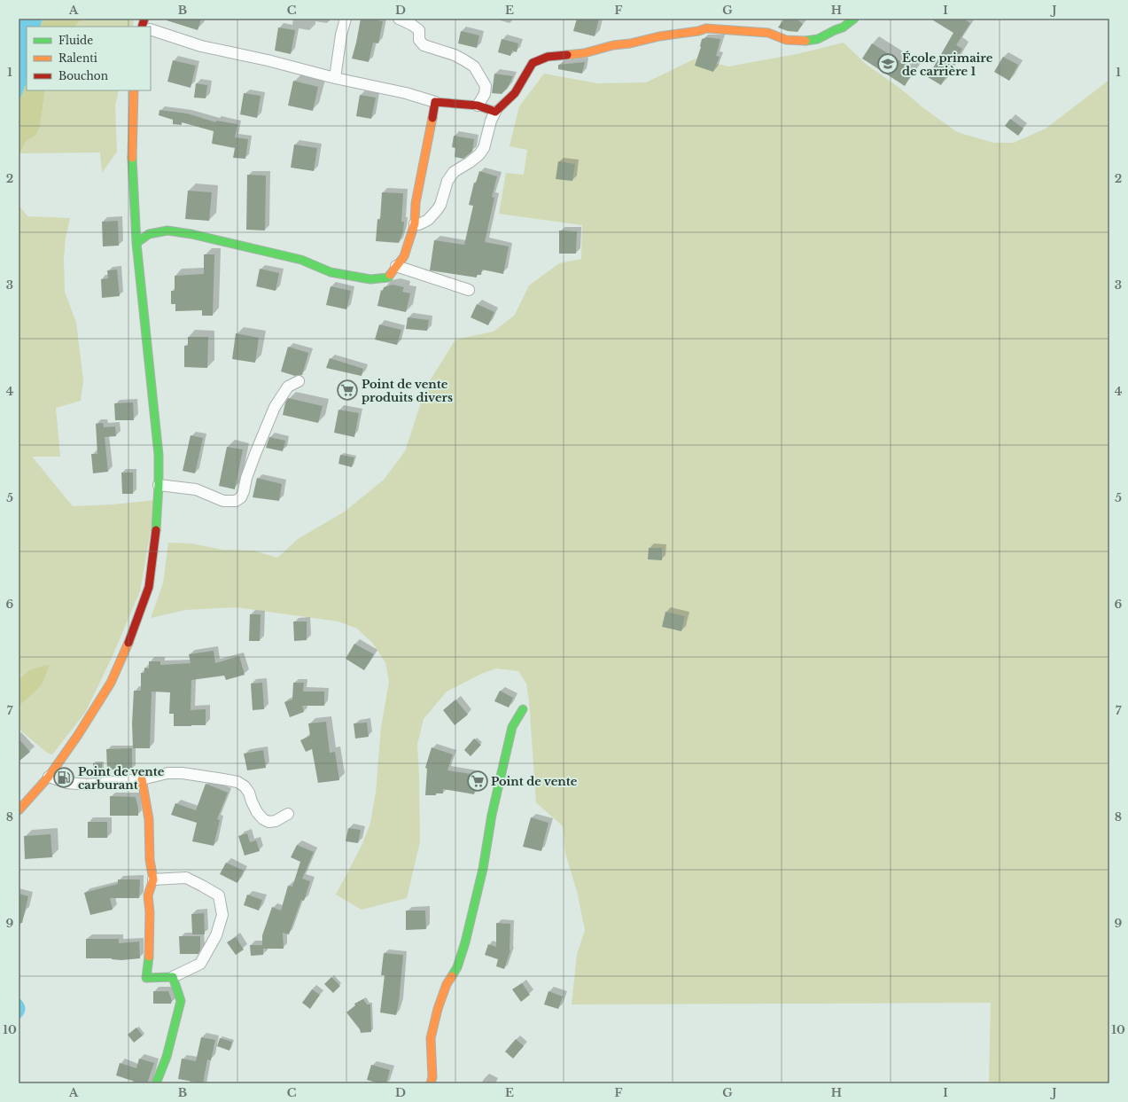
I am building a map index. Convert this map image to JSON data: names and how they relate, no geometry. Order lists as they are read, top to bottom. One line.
{"places":{"school or university":["École primaire de carrière 1"],"supermarket":["Point de vente produits divers","Point de vente"],"fuel station":["Point de vente carburant"]},"legend":["Fluide","Ralenti","Bouchon"],"grid":{"columns":["A","B","C","D","E","F","G","H","I","J"],"rows":["1","2","3","4","5","6","7","8","9","10"]}}
